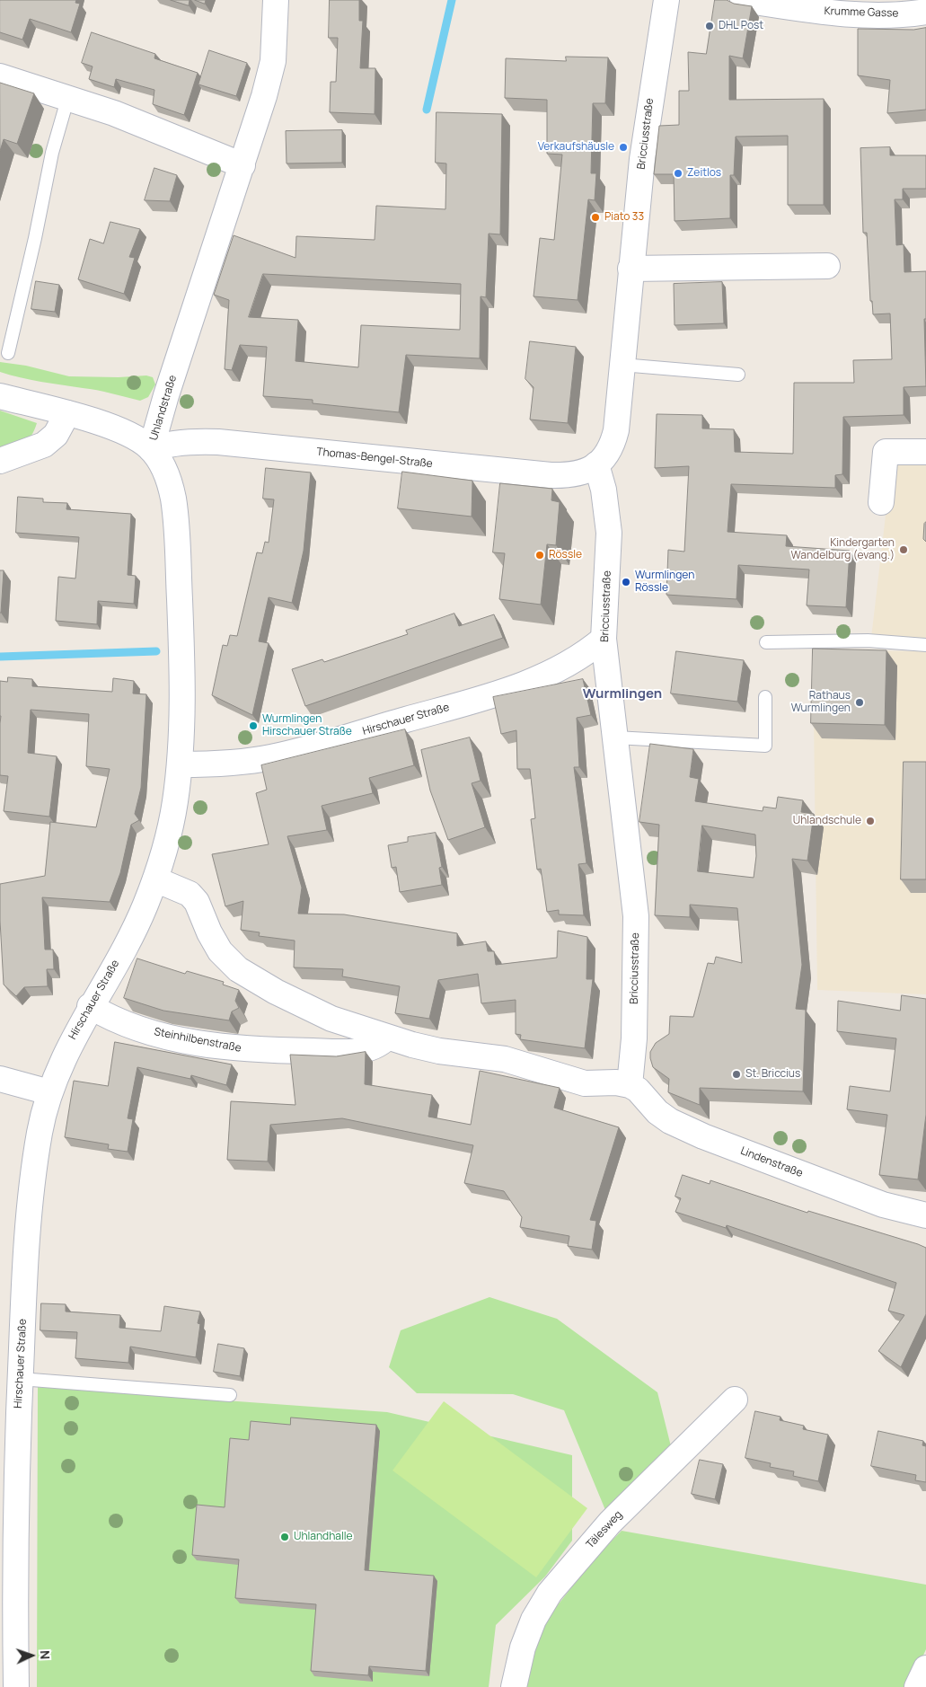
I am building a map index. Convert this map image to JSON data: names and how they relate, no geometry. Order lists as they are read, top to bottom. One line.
{"streets":{"street":["Krumme Gasse","Bricciusstraße","Uhlandstraße","Thomas-Bengel-Straße","Hirschauer Straße","Steinhilbenstraße","Lindenstraße","Tälesweg"]},"crossings":[["Bricciusstraße","Thomas-Bengel-Straße"],["Bricciusstraße","Hirschauer Straße"],["Bricciusstraße","Lindenstraße"],["Uhlandstraße","Thomas-Bengel-Straße"],["Uhlandstraße","Hirschauer Straße"],["Hirschauer Straße","Steinhilbenstraße"]],"districts":["Wurmlingen"],"places":["DHL Post","Verkaufshäusle","Zeitlos","Piato 33","Kindergarten Wandelburg (evang.)","Rössle","Wurmlingen Rössle","Rathaus Wurmlingen","Wurmlingen Hirschauer Straße","Uhlandschule","St. Briccius","Uhlandhalle"],"north":"right"}
